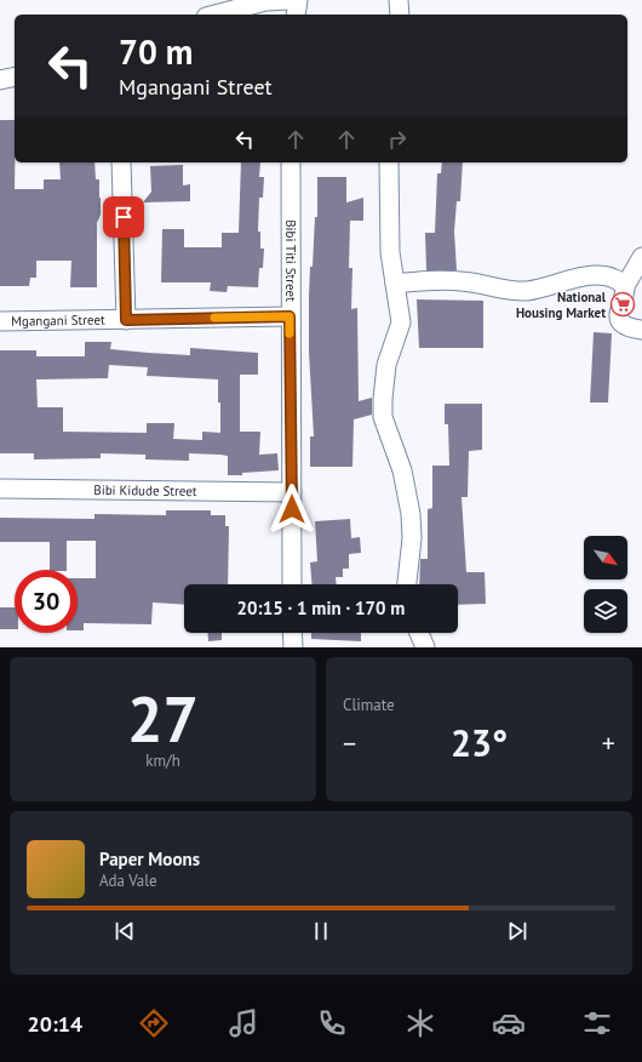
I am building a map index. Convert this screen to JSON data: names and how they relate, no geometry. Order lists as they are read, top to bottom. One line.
{"streets":{"street":["Bibi Titi Street","Mgangani Street","Bibi Kidude Street"]},"crossings":[["Bibi Titi Street","Mgangani Street"],["Bibi Titi Street","Bibi Kidude Street"]],"places":{"supermarket":["National Housing Market"]},"north":"bottom right","page":{"turn":["70 m","Mgangani Street"],"limit":"30","trip":"20:15 · 1 min · 170 m","tile":[["27","km/h"],"Climate"],"heat":["−","23°","+"],"song":["Paper Moons","Ada Vale"],"tabs":"20:14"}}
